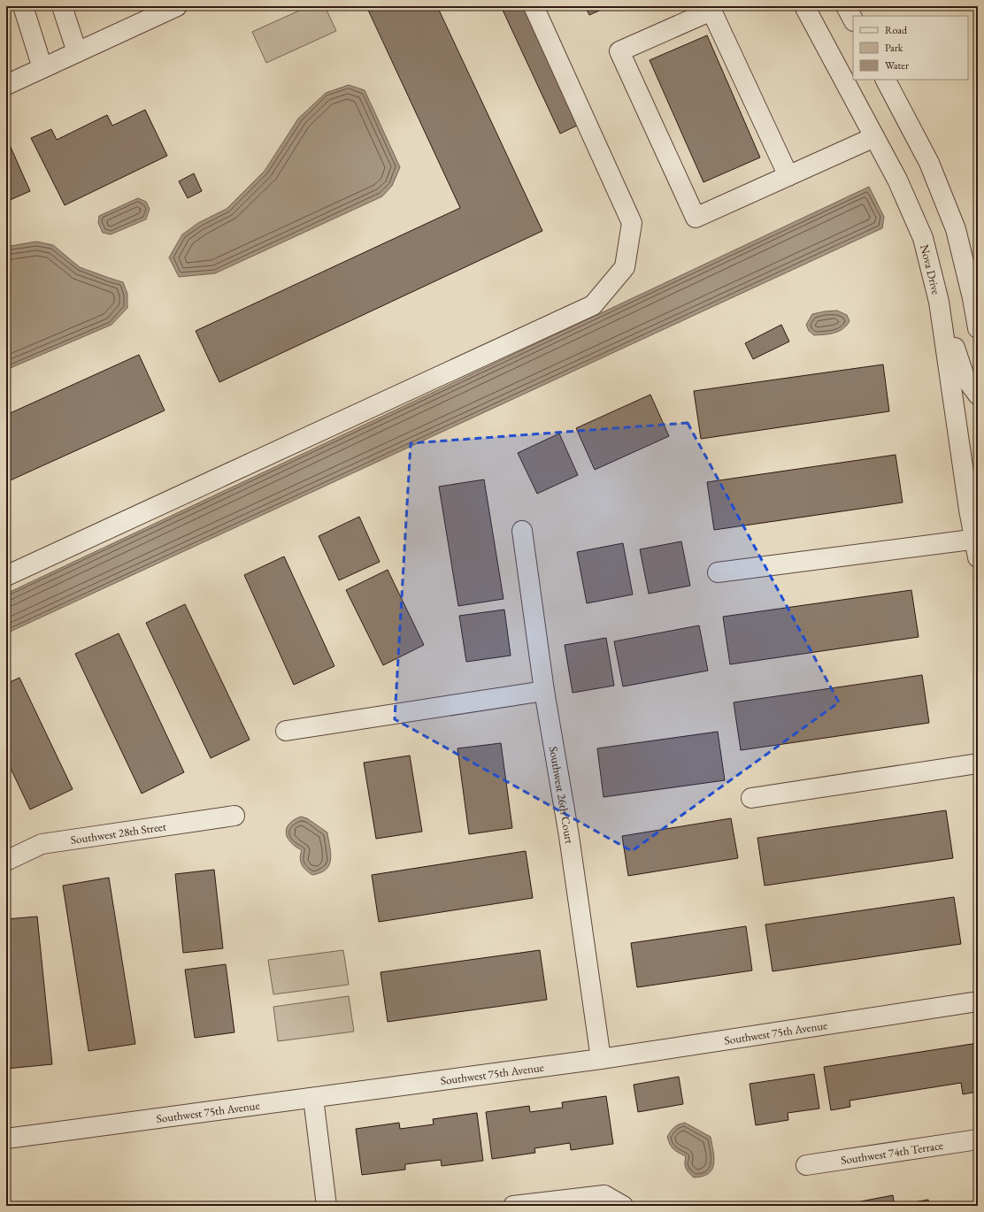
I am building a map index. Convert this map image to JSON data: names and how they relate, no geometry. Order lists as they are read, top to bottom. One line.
{"streets":{"street":["Nova Drive","Southwest 26th Court","Southwest 28th Street","Southwest 75th Avenue","Southwest 74th Terrace"]},"crossings":[["Southwest 26th Court","Southwest 75th Avenue"]],"legend":["Road","Park","Water"]}
